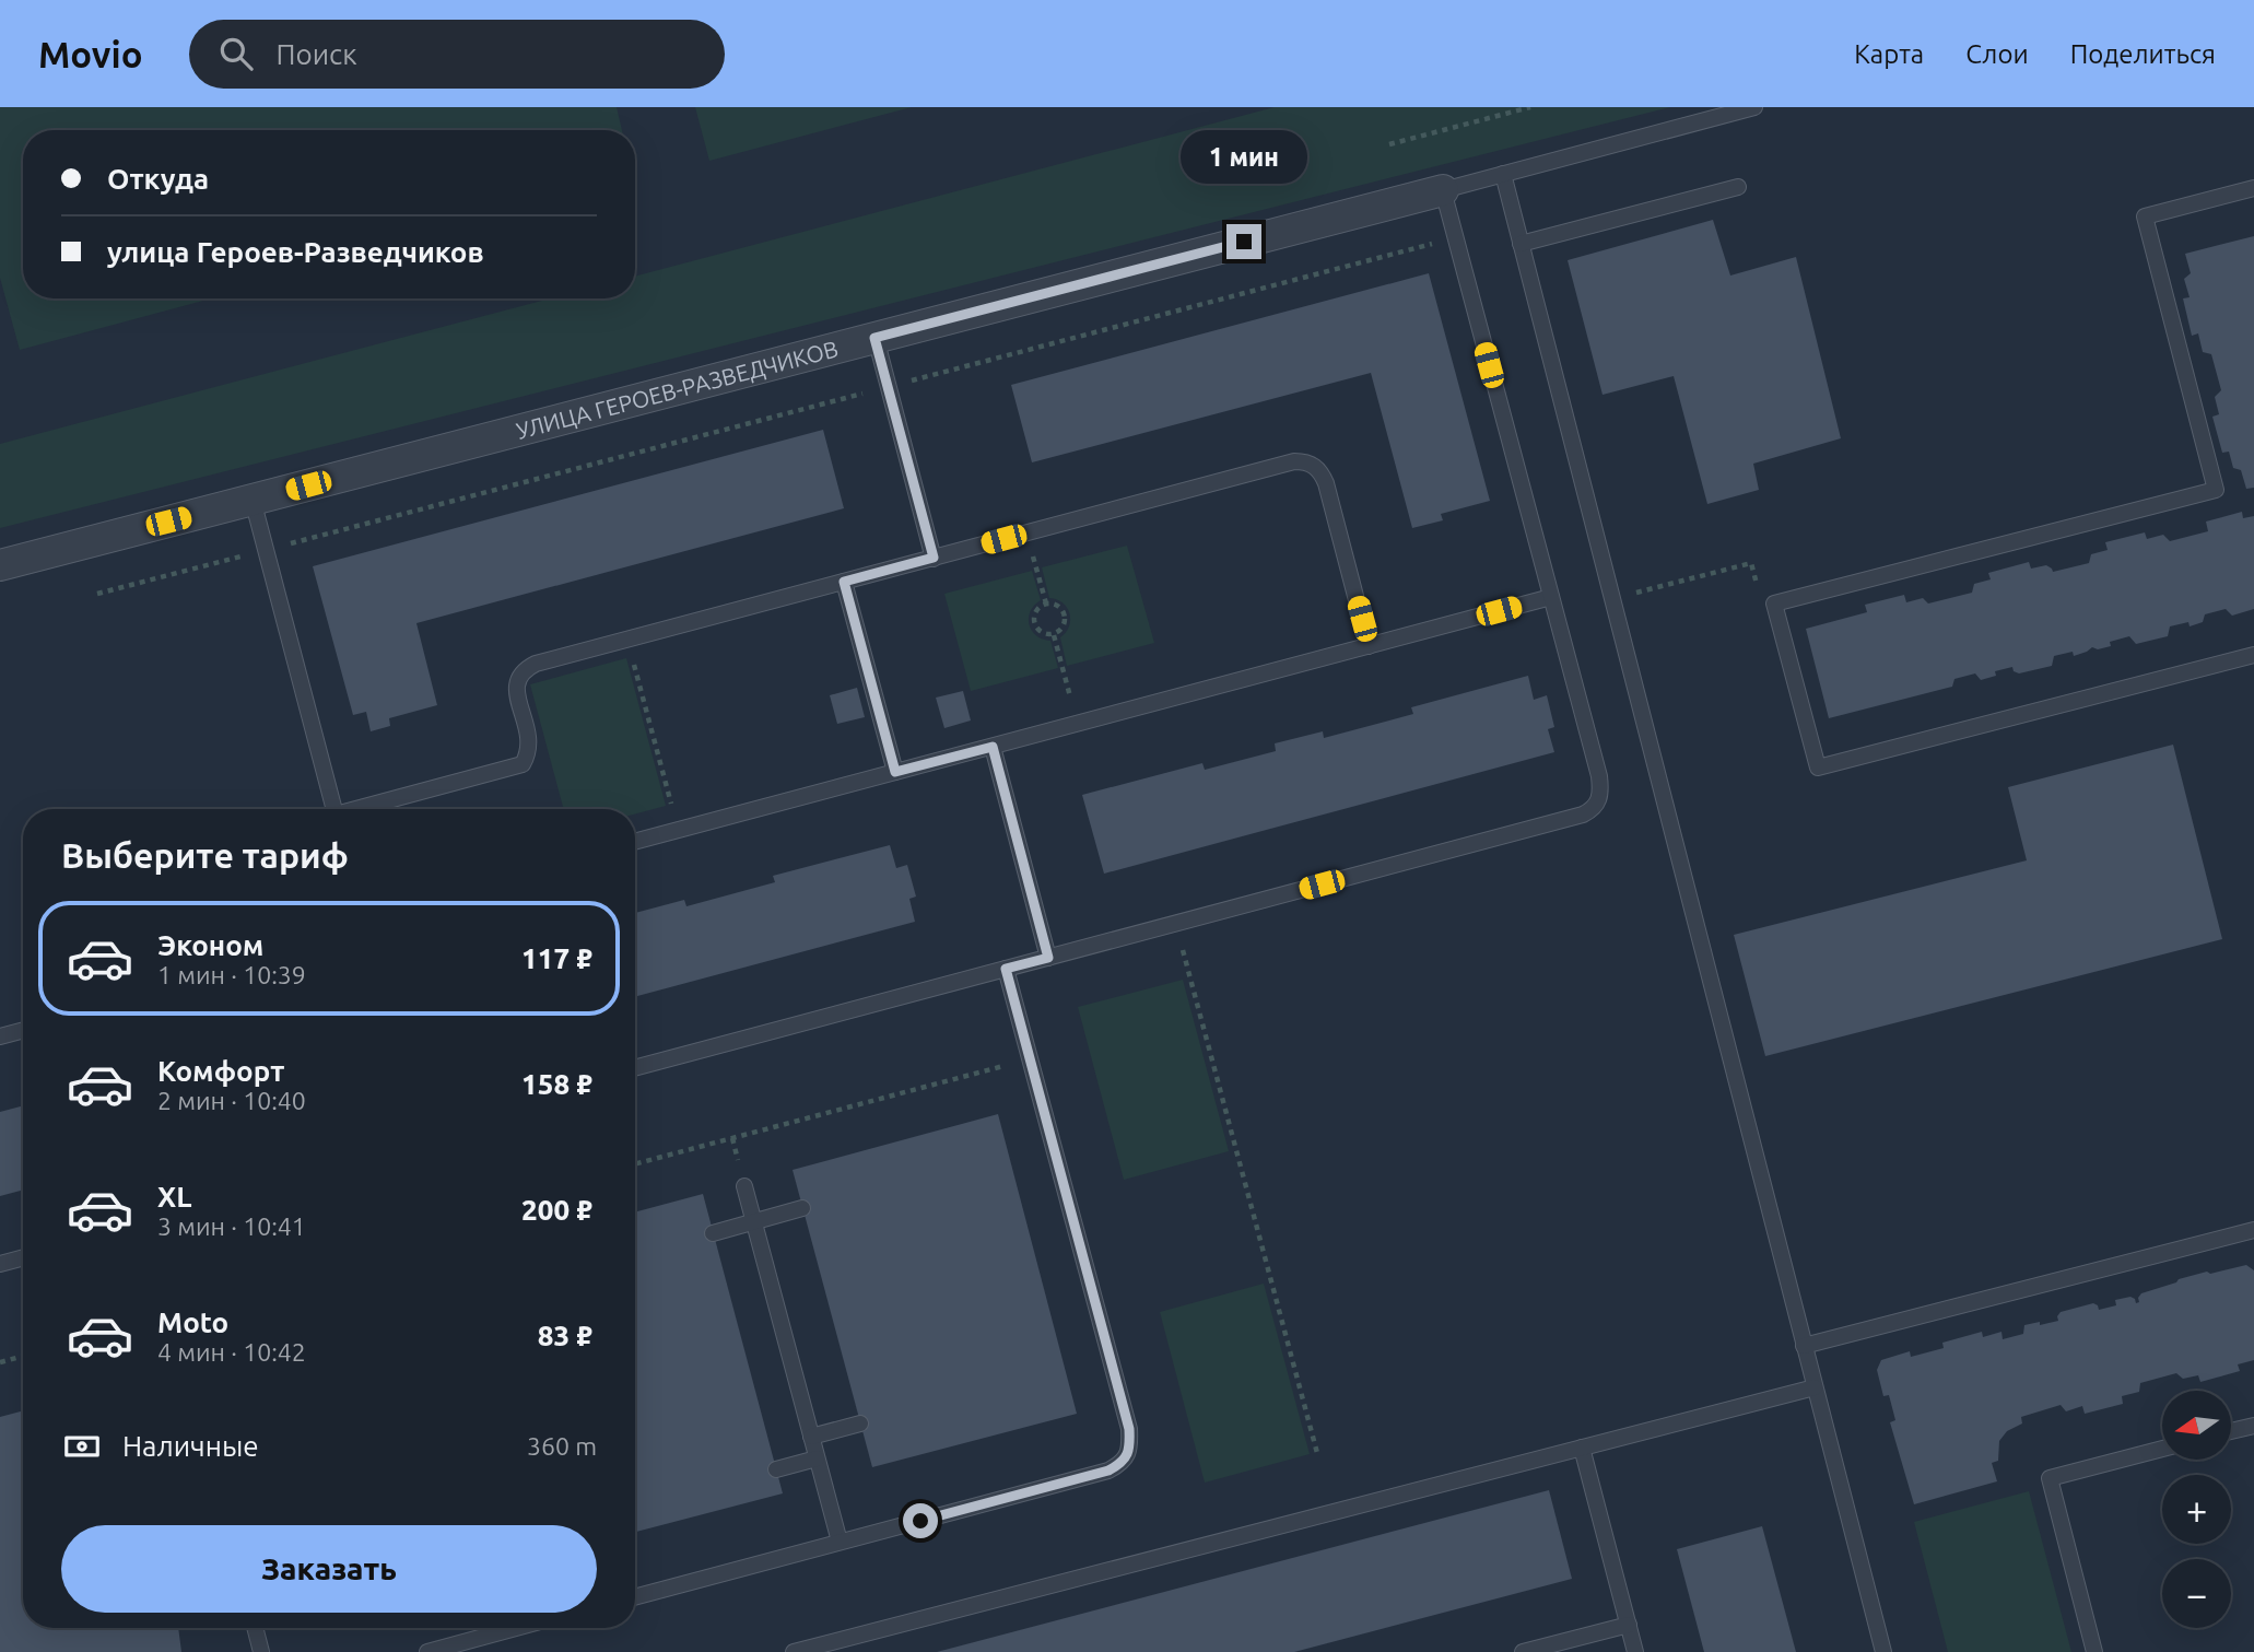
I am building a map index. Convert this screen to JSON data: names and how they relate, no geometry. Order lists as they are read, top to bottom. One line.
{"streets":{"street":["УЛИЦА ГЕРОЕВ-РАЗВЕДЧИКОВ"]},"north":"left","page":{"header":"Movio","search":"Поиск","nav":["Карта","Слои","Поделиться"],"bubble":"1 мин","banner":["Откуда","улица Героев-Разведчиков"],"heading":"Выберите тариф","list":[{"name":"Эконом","note":"1 мин · 10:39","value":"117 ₽"},{"name":"Комфорт","note":"2 мин · 10:40","value":"158 ₽"},{"name":"XL","note":"3 мин · 10:41","value":"200 ₽"},{"name":"Moto","note":"4 мин · 10:42","value":"83 ₽"}],"map_buttons":["+","−"],"pay":["Наличные","360 m"],"buttons":"Заказать"}}
